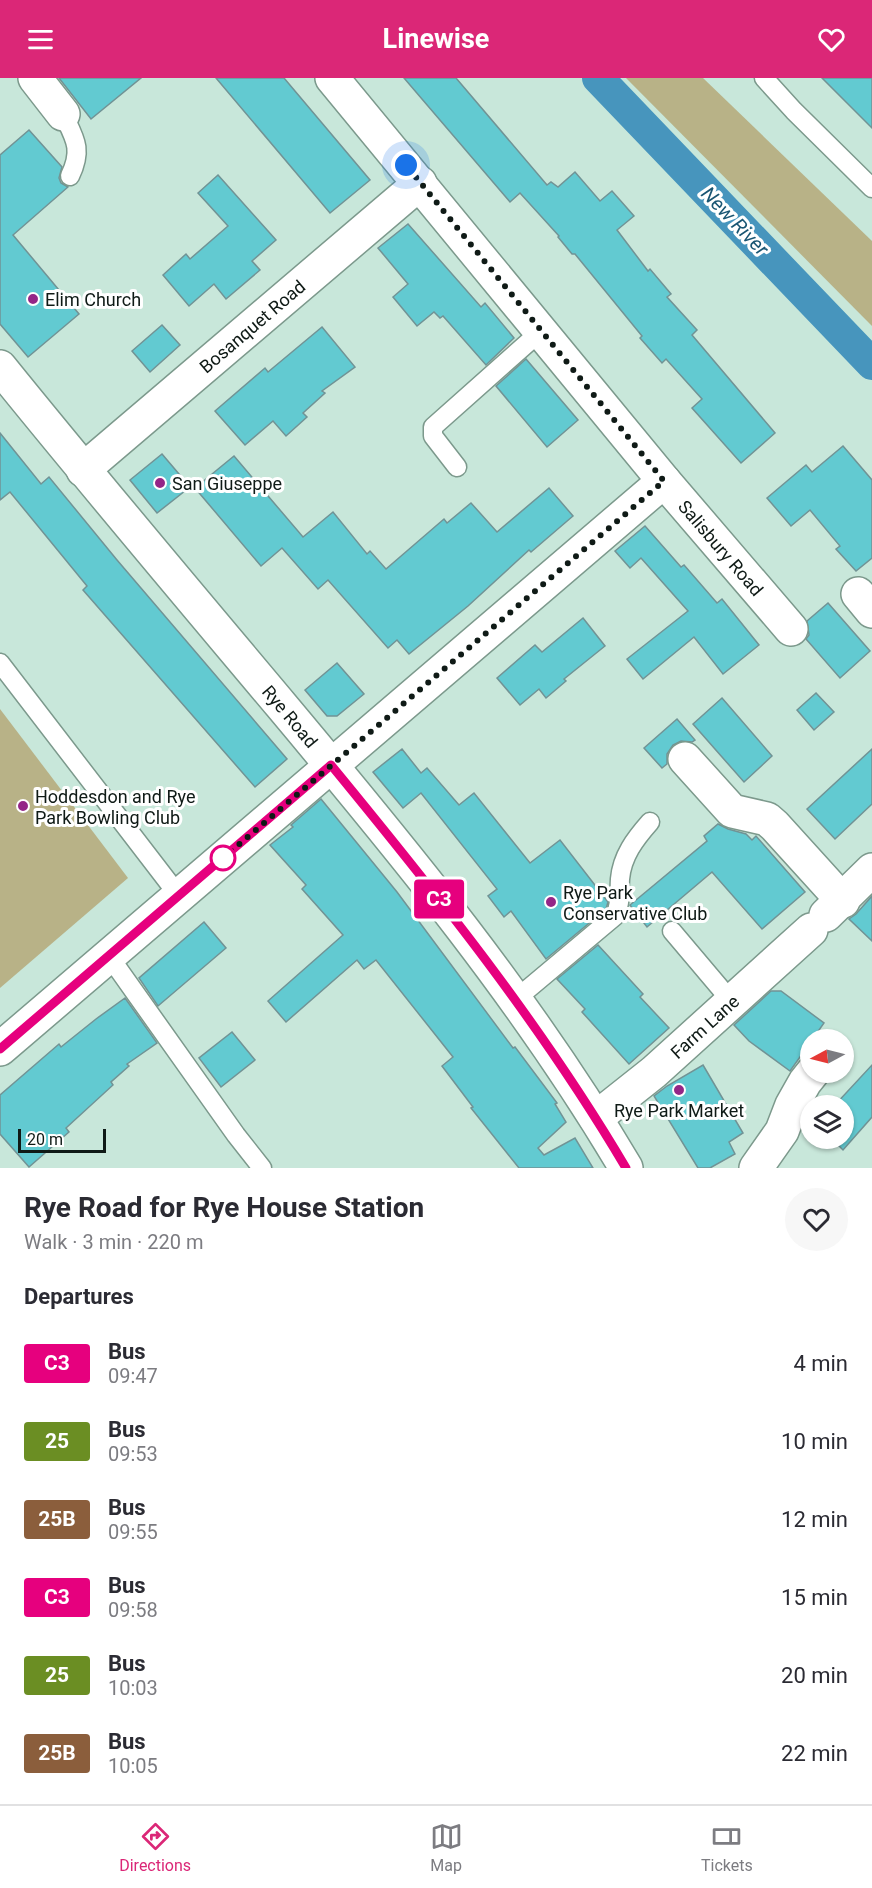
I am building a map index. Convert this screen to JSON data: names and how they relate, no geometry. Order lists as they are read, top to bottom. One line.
{"streets":{"street":["Bosanquet Road","Salisbury Road","Rye Road","Farm Lane"]},"crossings":[["Bosanquet Road","Salisbury Road"],["Bosanquet Road","Rye Road"],["Rye Road","Farm Lane"]],"water":["New River"],"places":["Elim Church","San Giuseppe","Hoddesdon and Rye Park Bowling Club","Rye Park Conservative Club","Rye Park Market"],"lines":["bus line C3"],"scale_bar":"20 m","north":"left","page":{"header":"Linewise","on_map":"C3","scale":"20 m","heading":[["Rye Road for Rye House Station","Walk · 3 min · 220 m"],"Departures"],"list":[{"mark":"C3","name":"Bus","note":"09:47","value":"4 min"},{"mark":"25","name":"Bus","note":"09:53","value":"10 min"},{"mark":"25B","name":"Bus","note":"09:55","value":"12 min"},{"mark":"C3","name":"Bus","note":"09:58","value":"15 min"},{"mark":"25","name":"Bus","note":"10:03","value":"20 min"},{"mark":"25B","name":"Bus","note":"10:05","value":"22 min"}],"tabs":["Directions","Map","Tickets"]}}
